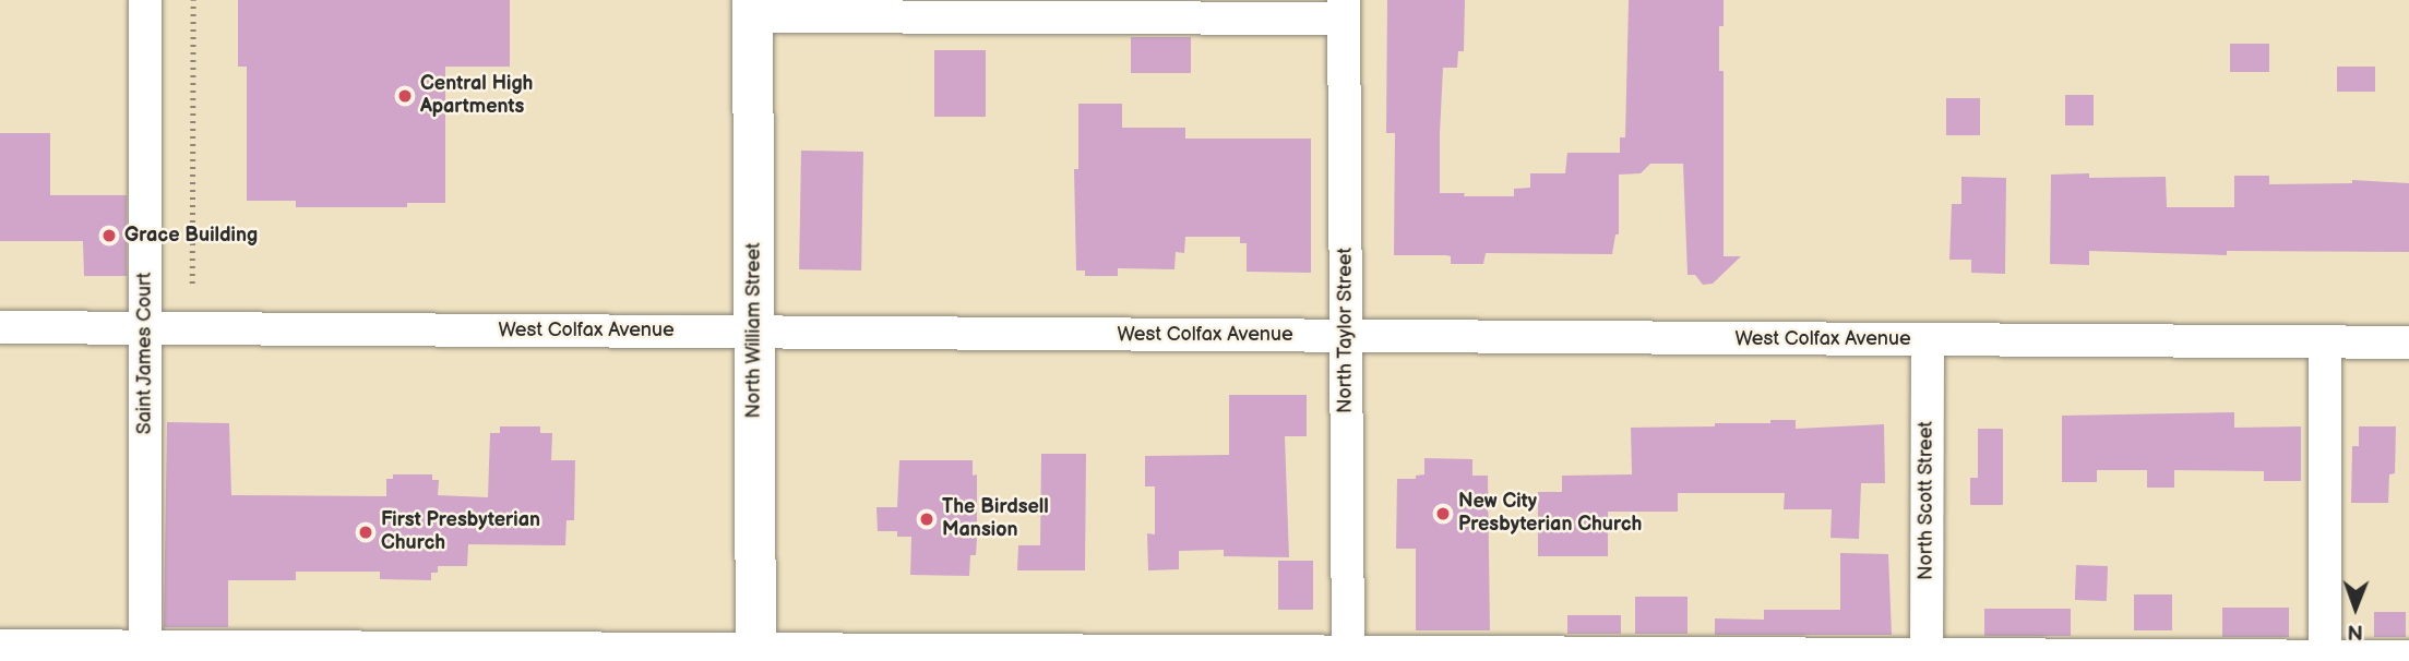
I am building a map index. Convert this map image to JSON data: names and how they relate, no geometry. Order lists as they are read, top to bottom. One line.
{"streets":{"main road":["North William Street"],"street":["West Colfax Avenue","North Taylor Street","Saint James Court","North Scott Street"]},"crossings":[["West Colfax Avenue","North William Street"],["West Colfax Avenue","North Taylor Street"],["West Colfax Avenue","Saint James Court"],["West Colfax Avenue","North Scott Street"]],"places":["Central High Apartments","Grace Building","New City Presbyterian Church","The Birdsell Mansion","First Presbyterian Church"],"north":"bottom"}
